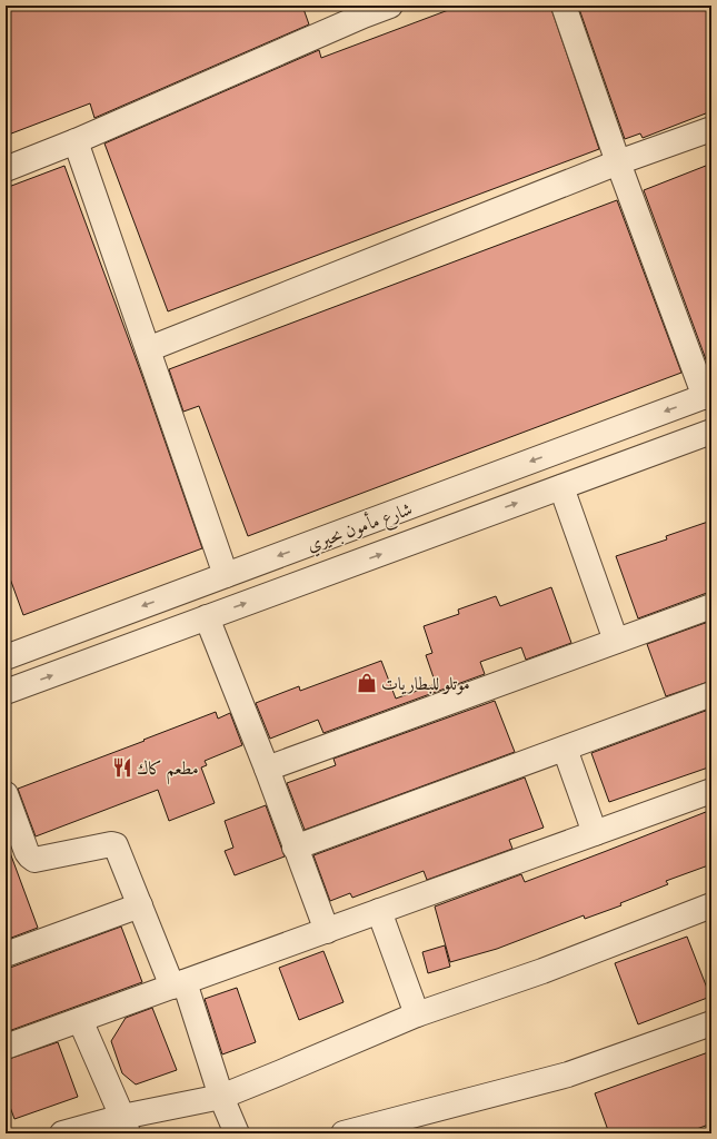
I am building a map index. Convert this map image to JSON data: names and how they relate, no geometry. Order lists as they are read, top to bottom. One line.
{"streets":{"street":["شارع مأمون بحيري"]},"places":{"shop":["موتلو للبطاريات"],"restaurant":["مطعم كاك"]}}
